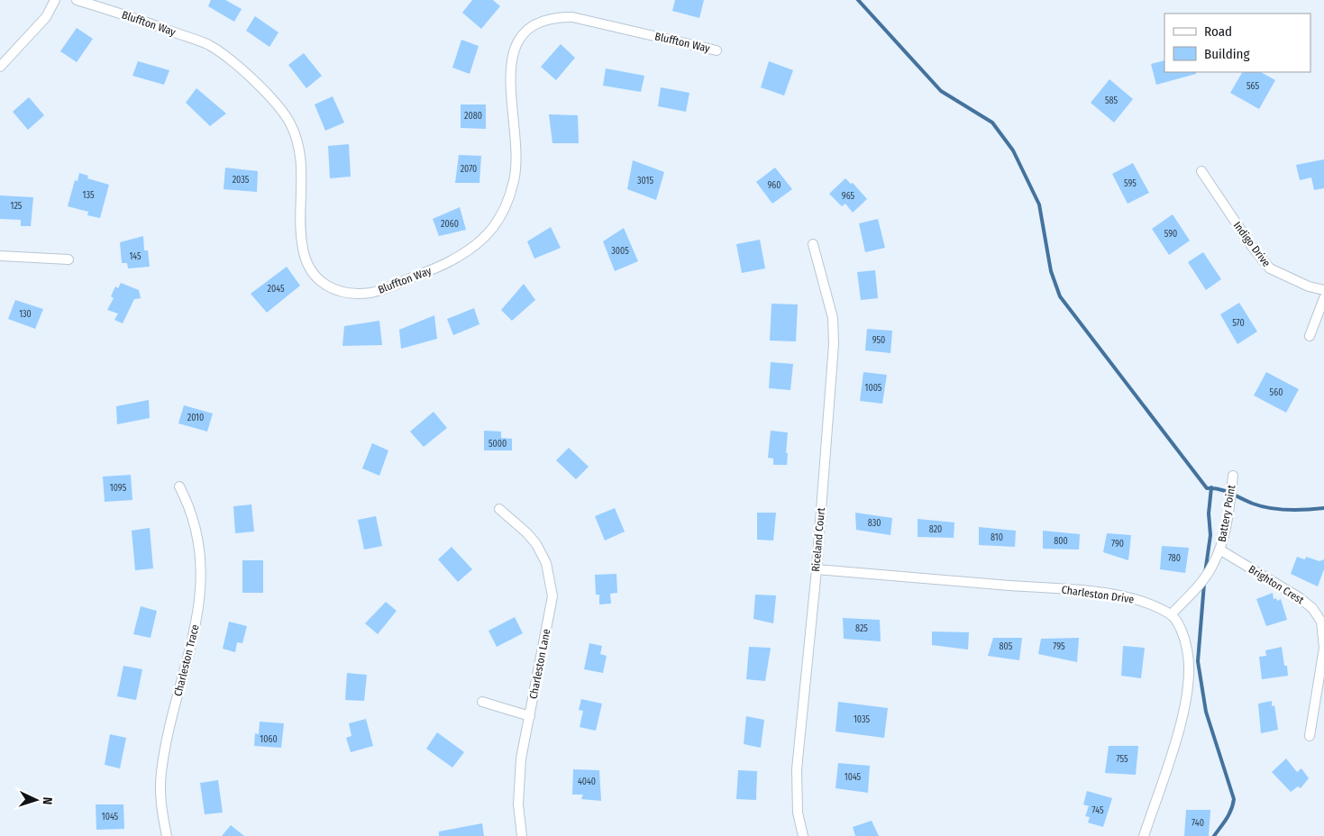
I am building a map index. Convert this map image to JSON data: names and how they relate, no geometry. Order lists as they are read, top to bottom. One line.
{"streets":{"street":["Bluffton Way","Indigo Drive","Battery Point","Riceland Court","Brighton Crest","Charleston Drive","Charleston Trace","Charleston Lane"]},"crossings":[["Battery Point","Brighton Crest"],["Battery Point","Charleston Drive"],["Riceland Court","Charleston Drive"]],"house_numbers":["565","585","2080","2070","2035","3015","595","960","135","965","125","2060","590","3005","145","2045","130","570","950","1005","560","2010","5000","1095","830","820","810","800","790","780","825","805","795","1035","1060","755","1045","4040","745","1045","740"],"legend":["Road","Building"],"north":"right"}
